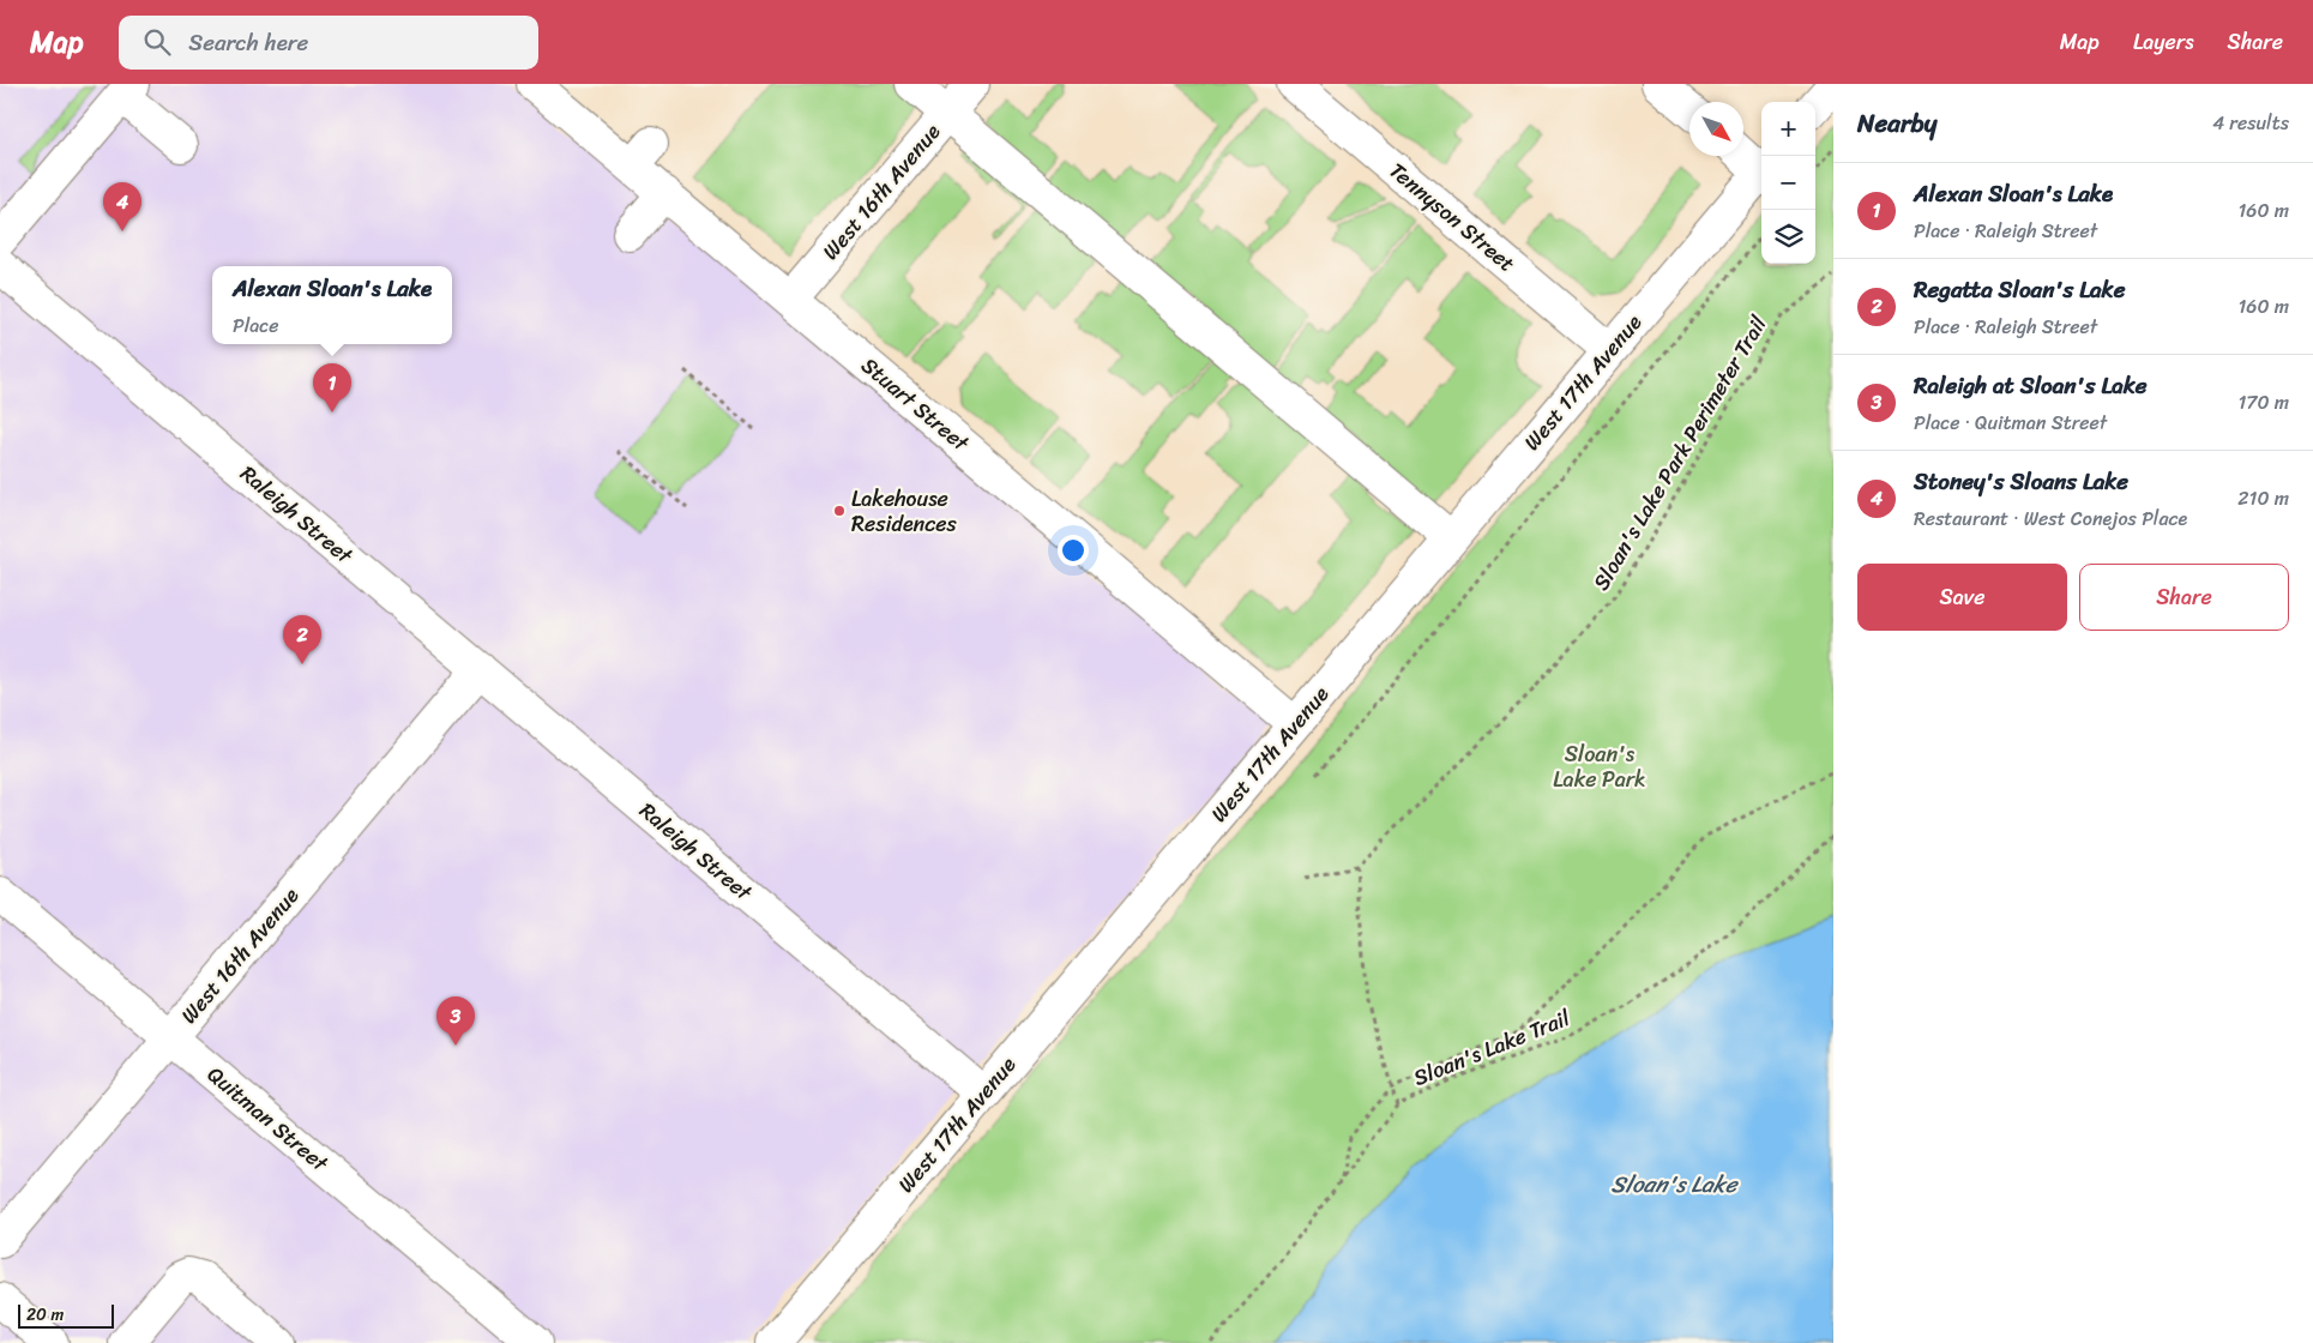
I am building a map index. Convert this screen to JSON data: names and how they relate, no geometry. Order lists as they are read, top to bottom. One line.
{"streets":{"street":["West 16th Avenue","Tennyson Street","West 17th Avenue","Stuart Street","Raleigh Street","Quitman Street"],"path":["Sloan's Lake Park Perimeter Trail","Sloan's Lake Trail"]},"crossings":[["West 16th Avenue","Stuart Street"],["West 16th Avenue","Raleigh Street"],["West 16th Avenue","Quitman Street"],["Tennyson Street","West 17th Avenue"],["West 17th Avenue","Stuart Street"],["West 17th Avenue","Raleigh Street"]],"water":["Sloan's Lake"],"parks":["Sloan's Lake Park"],"places":["Lakehouse Residences"],"scale_bar":"20 m","north":"bottom right","page":{"header":"Map","search":"Search here","nav":["Map","Layers","Share"],"heading":["Nearby","4 results"],"map_buttons":["+","−"],"list":[{"mark":"1","name":"Alexan Sloan's Lake","note":"Place · Raleigh Street","value":"160 m"},{"mark":"2","name":"Regatta Sloan's Lake","note":"Place · Raleigh Street","value":"160 m"},{"mark":"3","name":"Raleigh at Sloan's Lake","note":"Place · Quitman Street","value":"170 m"},{"mark":"4","name":"Stoney's Sloans Lake","note":"Restaurant · West Conejos Place","value":"210 m"}],"pins":["4","1","2","3"],"popup":["Alexan Sloan's Lake","Place"],"buttons":["Save","Share"],"scale":"20 m"}}
